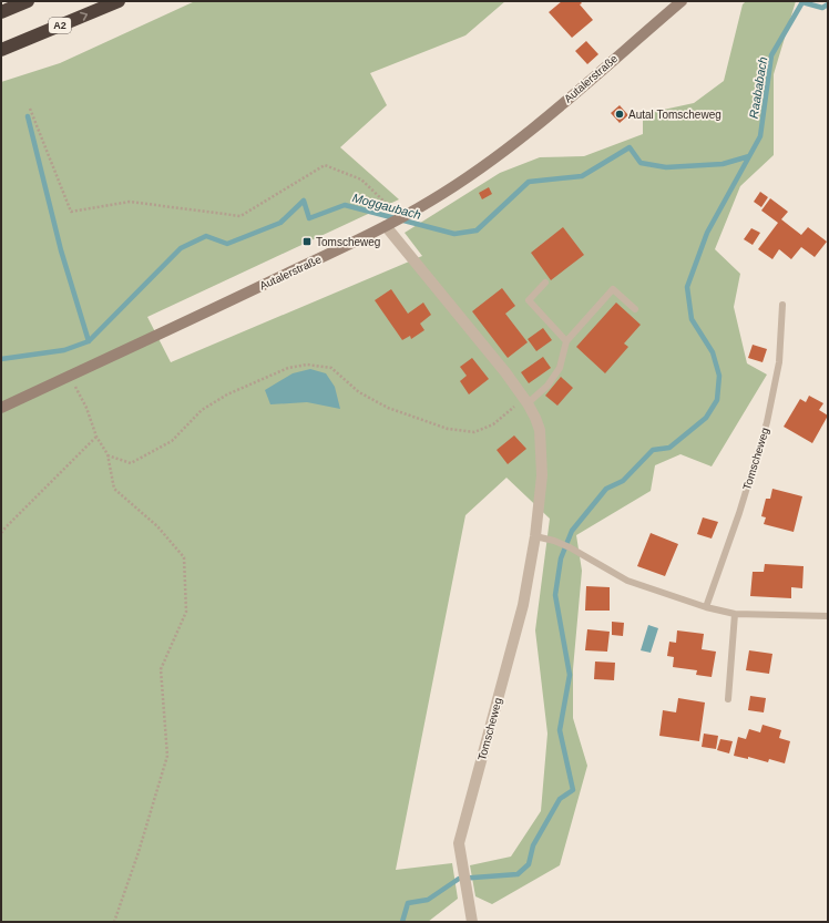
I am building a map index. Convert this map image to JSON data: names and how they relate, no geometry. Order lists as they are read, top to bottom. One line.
{"streets":{"highway":["A2"],"main road":["Autalerstraße"],"street":["Tomscheweg"]},"crossings":[["Autalerstraße","Tomscheweg"]],"water":["Raababach","Moggaubach"],"places":{"other":["Autal Tomscheweg"],"transit":["Tomscheweg"]}}
